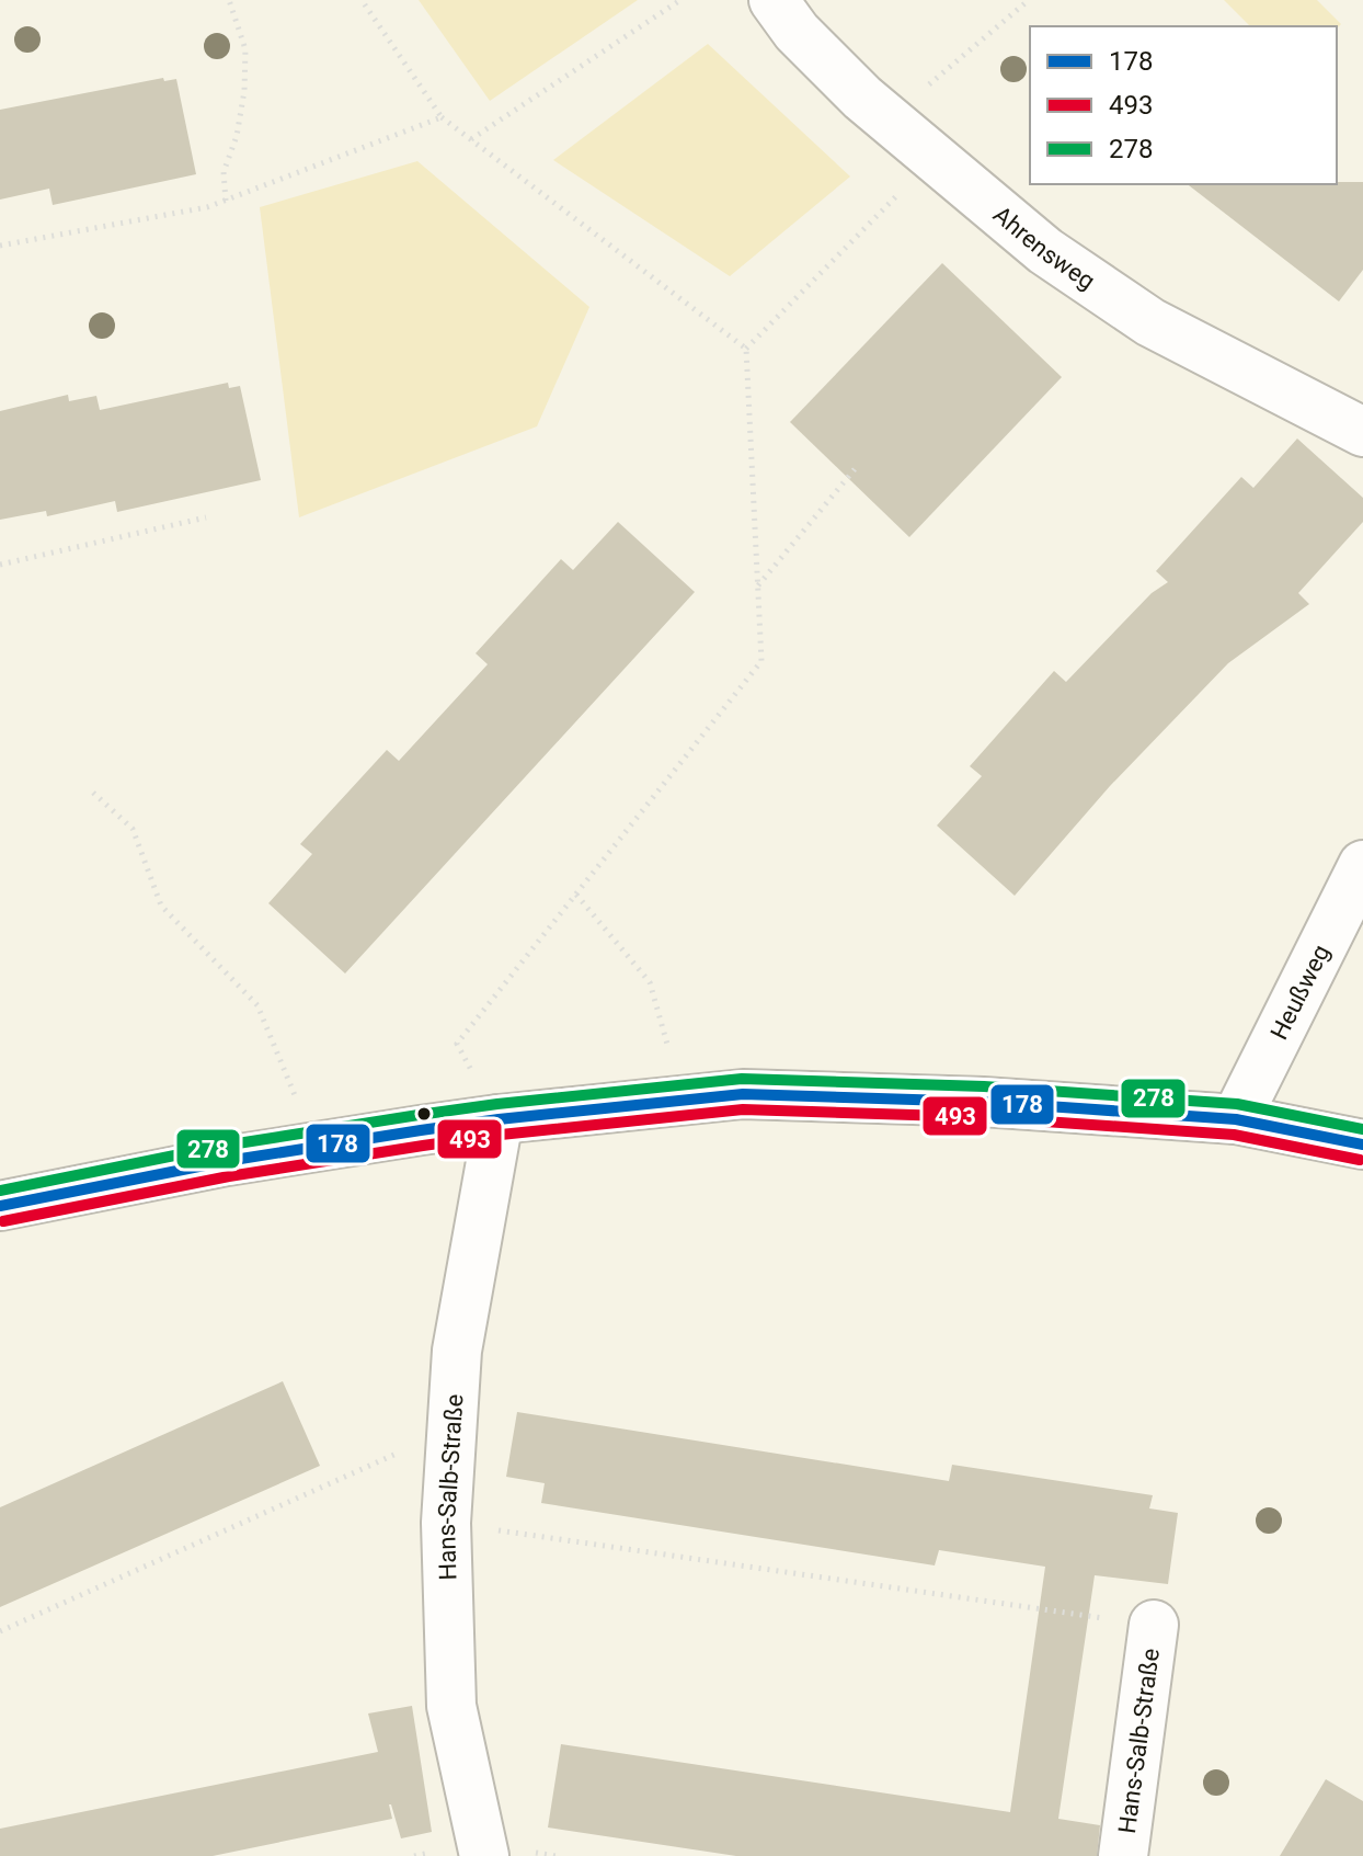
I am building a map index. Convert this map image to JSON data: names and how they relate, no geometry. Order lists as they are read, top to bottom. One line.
{"streets":{"street":["Ahrensweg","Heußweg","Hans-Salb-Straße"]},"lines":["transit line 278","transit line 178","transit line 493"],"legend":["178","493","278"]}
